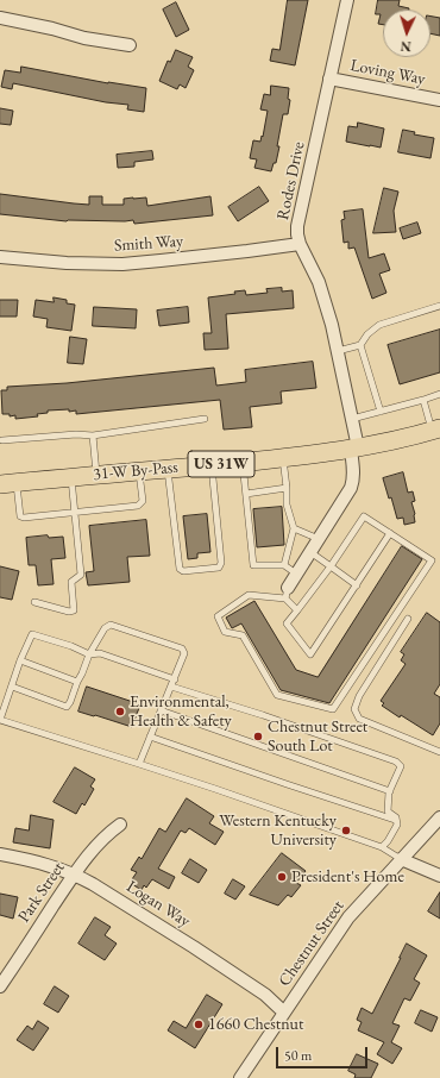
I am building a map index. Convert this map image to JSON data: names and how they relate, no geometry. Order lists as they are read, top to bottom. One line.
{"streets":{"main road":["US 31W","31-W By-Pass"],"street":["Loving Way","Rodes Drive","Smith Way","Park Street","Logan Way","Chestnut Street"]},"crossings":[["Loving Way","Rodes Drive"],["Rodes Drive","Smith Way"],["Rodes Drive","31-W By-Pass"],["Park Street","Logan Way"],["Logan Way","Chestnut Street"]],"places":["Environmental, Health & Safety","Chestnut Street South Lot","Western Kentucky University","President's Home","1660 Chestnut"],"scale_bar":"50 m","north":"bottom"}
